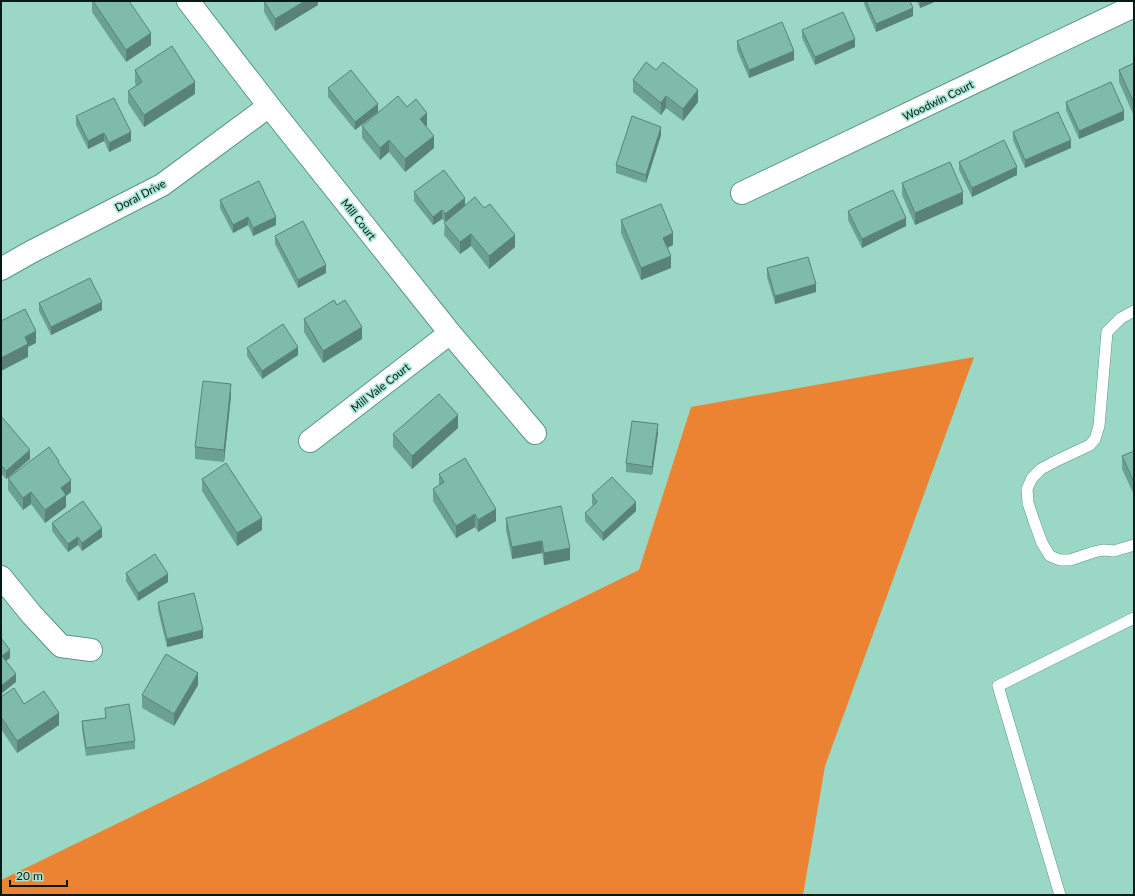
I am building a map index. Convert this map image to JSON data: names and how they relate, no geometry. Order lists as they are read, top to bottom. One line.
{"streets":{"street":["Woodwin Court","Doral Drive","Mill Court","Mill Vale Court"]},"crossings":[["Doral Drive","Mill Court"],["Mill Court","Mill Vale Court"]],"scale_bar":"20 m"}
